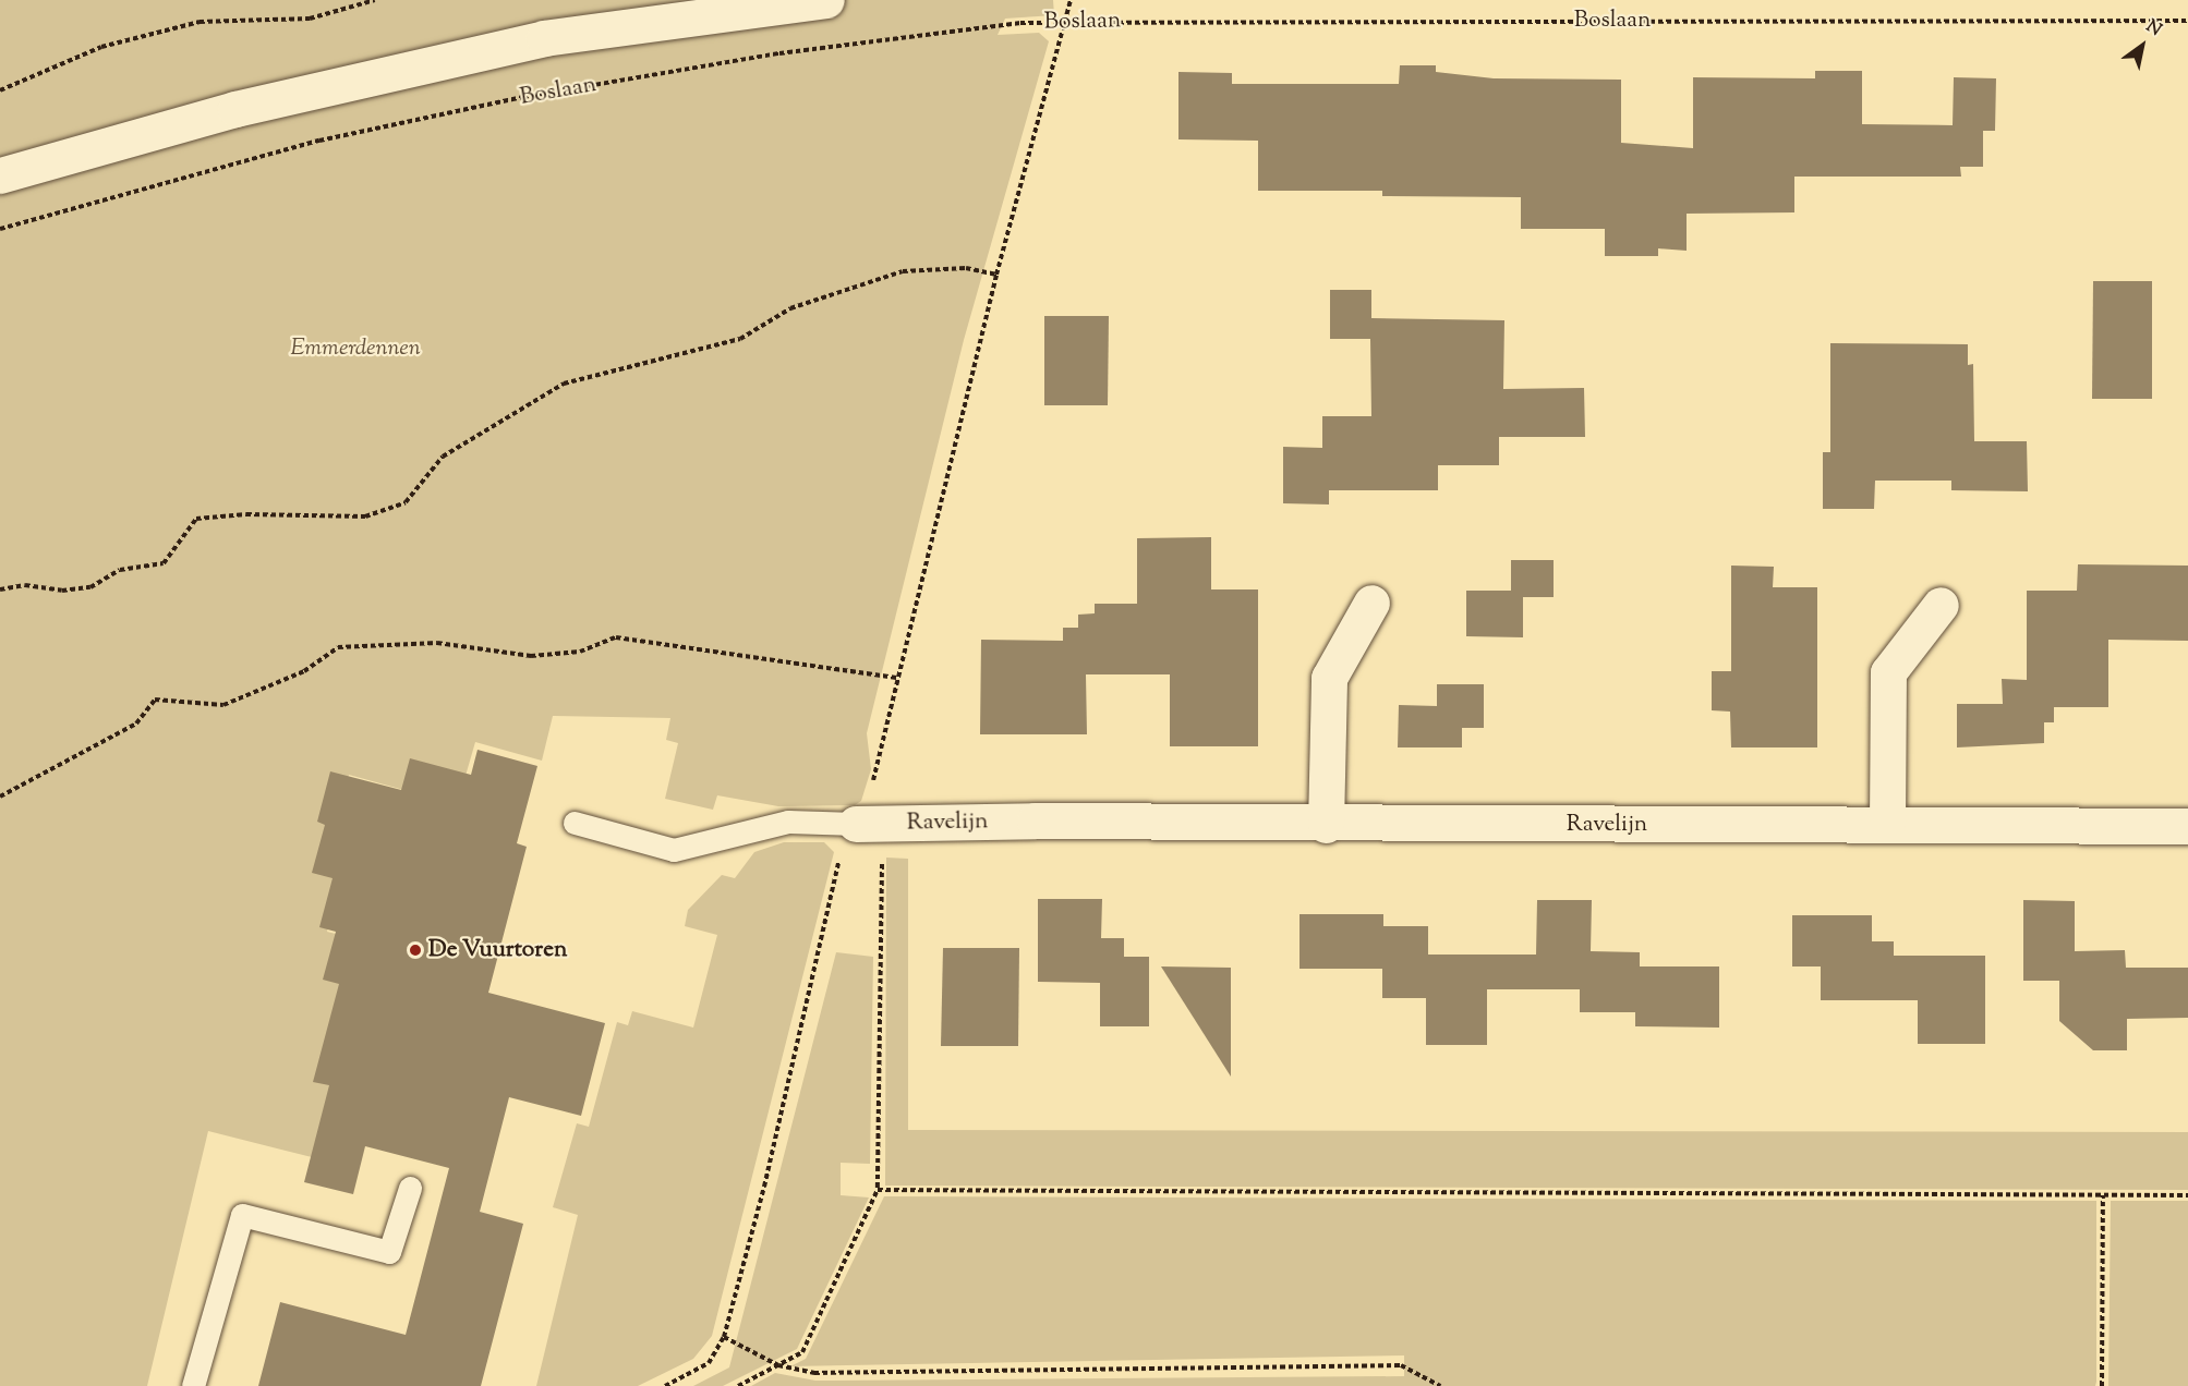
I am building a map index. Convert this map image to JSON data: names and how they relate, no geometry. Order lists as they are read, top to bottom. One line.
{"streets":{"street":["Ravelijn"],"path":["Boslaan"]},"parks":["Emmerdennen"],"places":["De Vuurtoren"],"north":"top right"}
